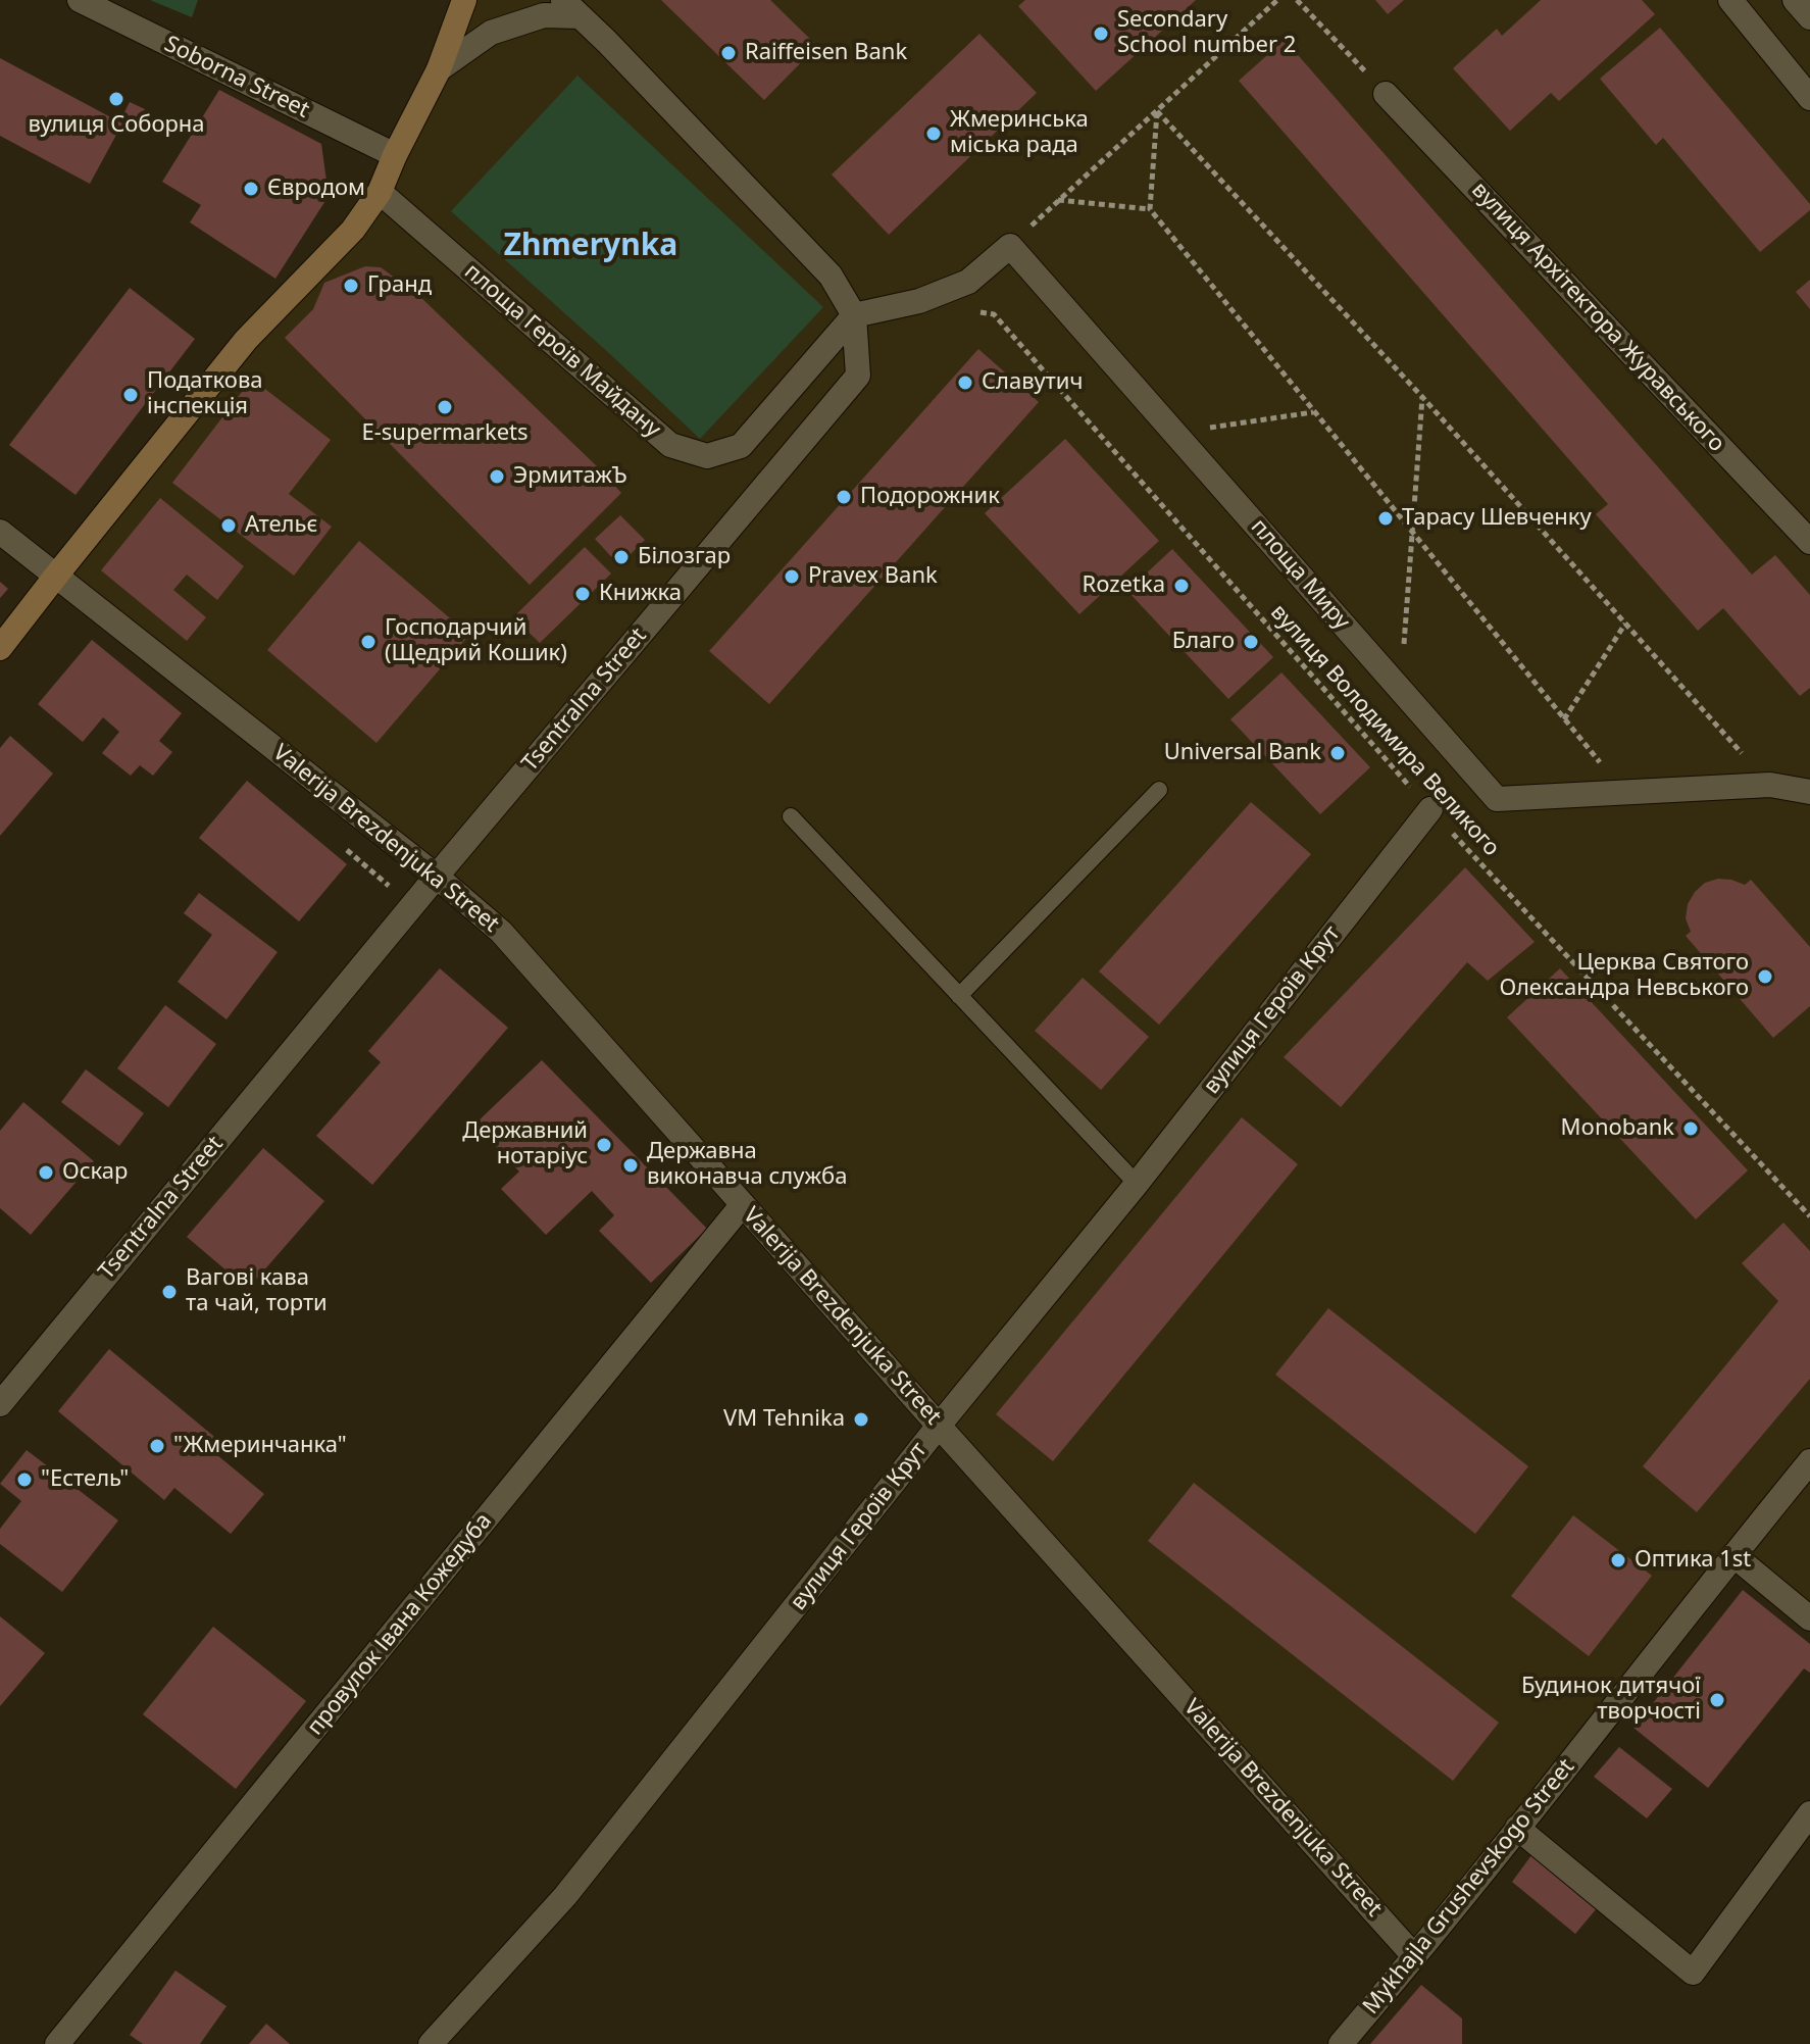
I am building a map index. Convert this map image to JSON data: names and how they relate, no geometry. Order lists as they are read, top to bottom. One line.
{"streets":{"street":["Soborna Street","вулиця Архітектора Журавського","площа Героїв Майдану","площа Миру","Tsentralna Street","Valerija Brezdenjuka Street","вулиця Героїв Крут","провулок Івана Кожедуба","Mykhajla Grushevskogo Street"],"path":["вулиця Володимира Великого"]},"crossings":[["площа Героїв Майдану","Tsentralna Street"],["Tsentralna Street","Valerija Brezdenjuka Street"],["вулиця Володимира Великого","вулиця Героїв Крут"],["Valerija Brezdenjuka Street","вулиця Героїв Крут"],["Valerija Brezdenjuka Street","провулок Івана Кожедуба"],["Valerija Brezdenjuka Street","Mykhajla Grushevskogo Street"]],"districts":["Zhmerynka"],"places":["Secondary School number 2","Raiffeisen Bank","вулиця Соборна","Жмеринська міська рада","Євродом","Гранд","Славутич","Податкова інспекція","E-supermarkets","ЭрмитажЪ","Подорожник","Тарасу Шевченку","Ательє","Білозгар","Pravex Bank","Rozetka","Книжка","Господарчий (Щедрий Кошик)","Благо","Universal Bank","Церква Святого Олександра Невського","Monobank","Державний нотаріус","Державна виконавча служба","Оскар","Вагові кава та чай, торти","VM Tehnika","\"Жмеринчанка\"","\"Естель\"","Оптика 1st","Будинок дитячої творчості"]}
